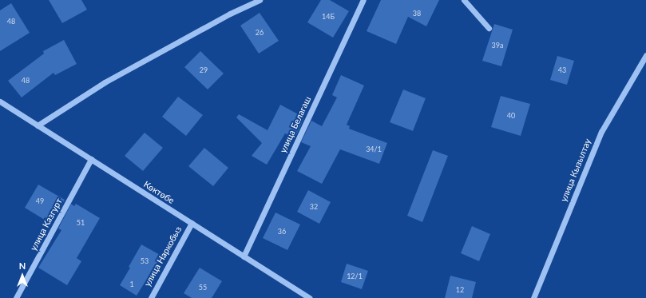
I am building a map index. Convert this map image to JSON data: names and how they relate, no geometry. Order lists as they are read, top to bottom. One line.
{"streets":{"street":["улица Белагаш","улица Кызылтау","Көктөбе","улица Казгурт","улица Наркобыз"]},"crossings":[["улица Белагаш","Көктөбе"],["Көктөбе","улица Казгурт"],["Көктөбе","улица Наркобыз"]],"house_numbers":["38","14Б","48","26","39а","29","43","48","40","34/1","49","32","51","36","53","12/1","1","55","12"],"north":"top"}
